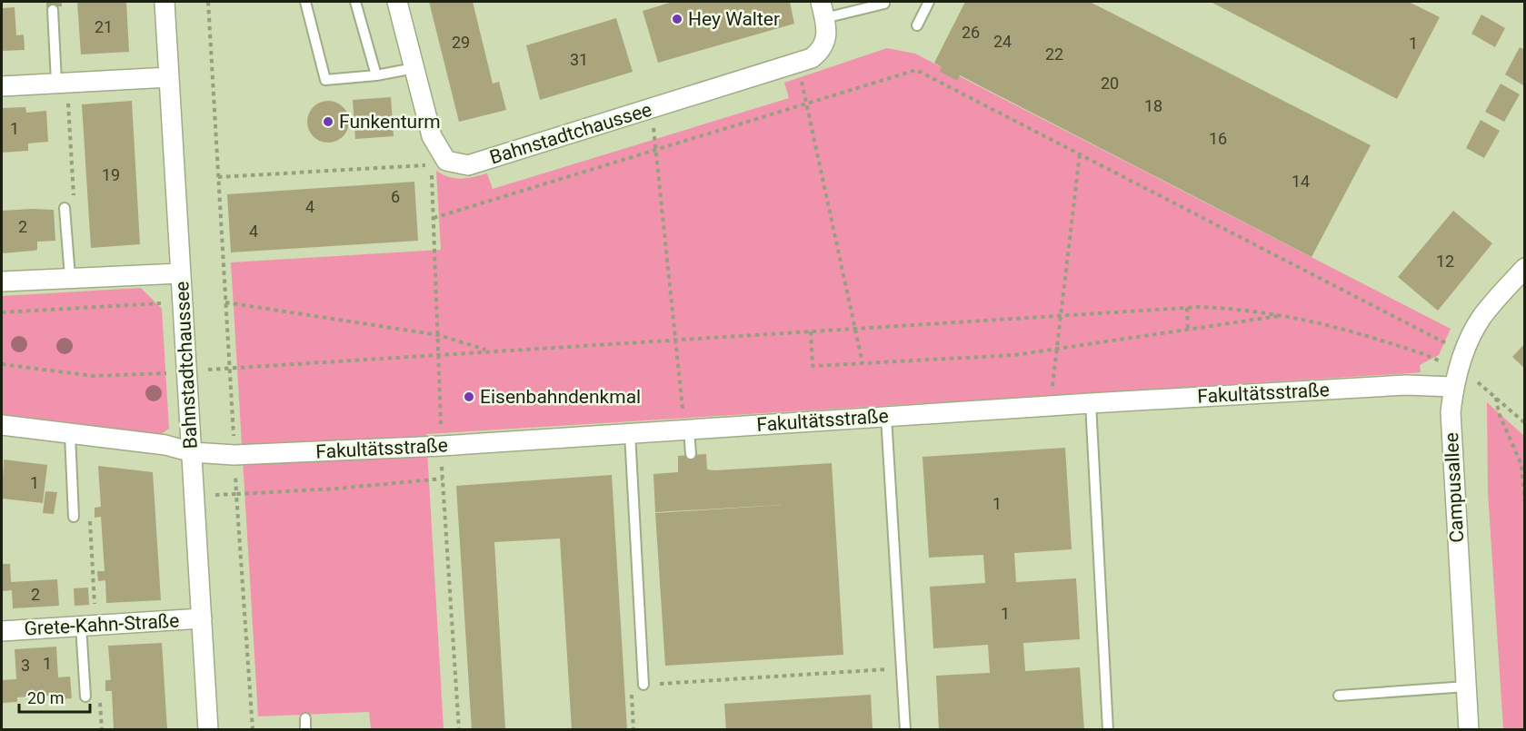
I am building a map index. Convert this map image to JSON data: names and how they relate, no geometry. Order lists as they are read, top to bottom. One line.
{"streets":{"street":["Bahnstadtchaussee","Fakultätsstraße","Campusallee","Grete-Kahn-Straße"]},"crossings":[["Bahnstadtchaussee","Fakultätsstraße"],["Bahnstadtchaussee","Grete-Kahn-Straße"],["Fakultätsstraße","Campusallee"]],"places":["Hey Walter","Funkenturm","Eisenbahndenkmal"],"house_numbers":["21","26","24","29","1","22","31","20","18","1","16","19","14","6","4","2","4","12","1","1","2","1","1","3"],"scale_bar":"20 m"}
